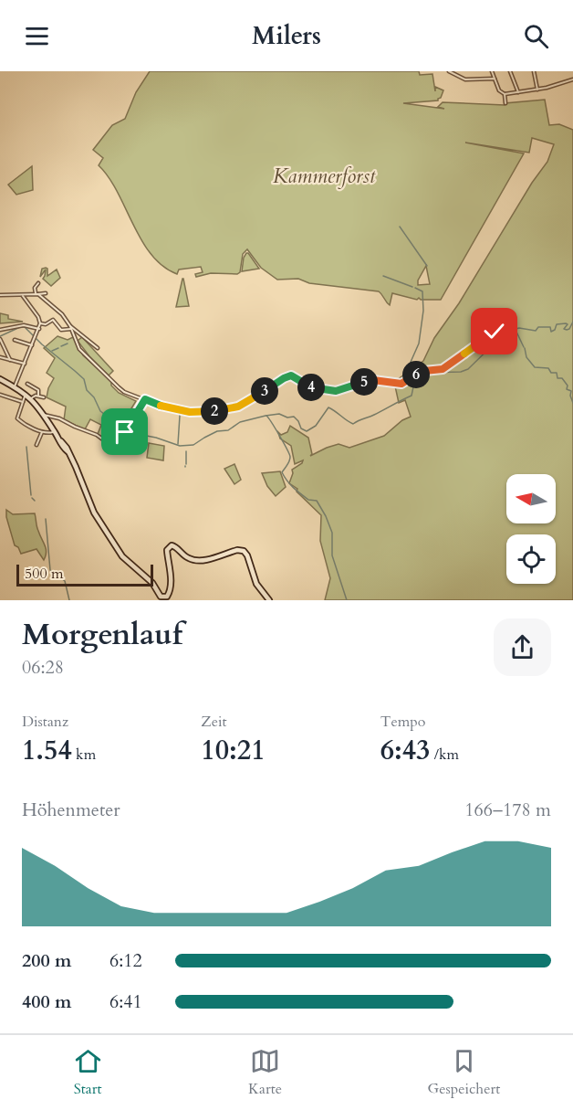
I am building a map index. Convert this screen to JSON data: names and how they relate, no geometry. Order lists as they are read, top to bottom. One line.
{"parks":["Kammerforst"],"scale_bar":"500 m","north":"left","page":{"header":"Milers","pins":["6","5","4","3","2"],"scale":"500 m","heading":["Morgenlauf","06:28"],"stats":[["Distanz","1.54 km"],["Zeit","10:21"],["Tempo","6:43 /km"]],"chart":["Höhenmeter","166–178 m"],"list":[{"name":"200 m","note":"6:12"},{"name":"400 m","note":"6:41"}],"tabs":["Start","Karte","Gespeichert"]}}
